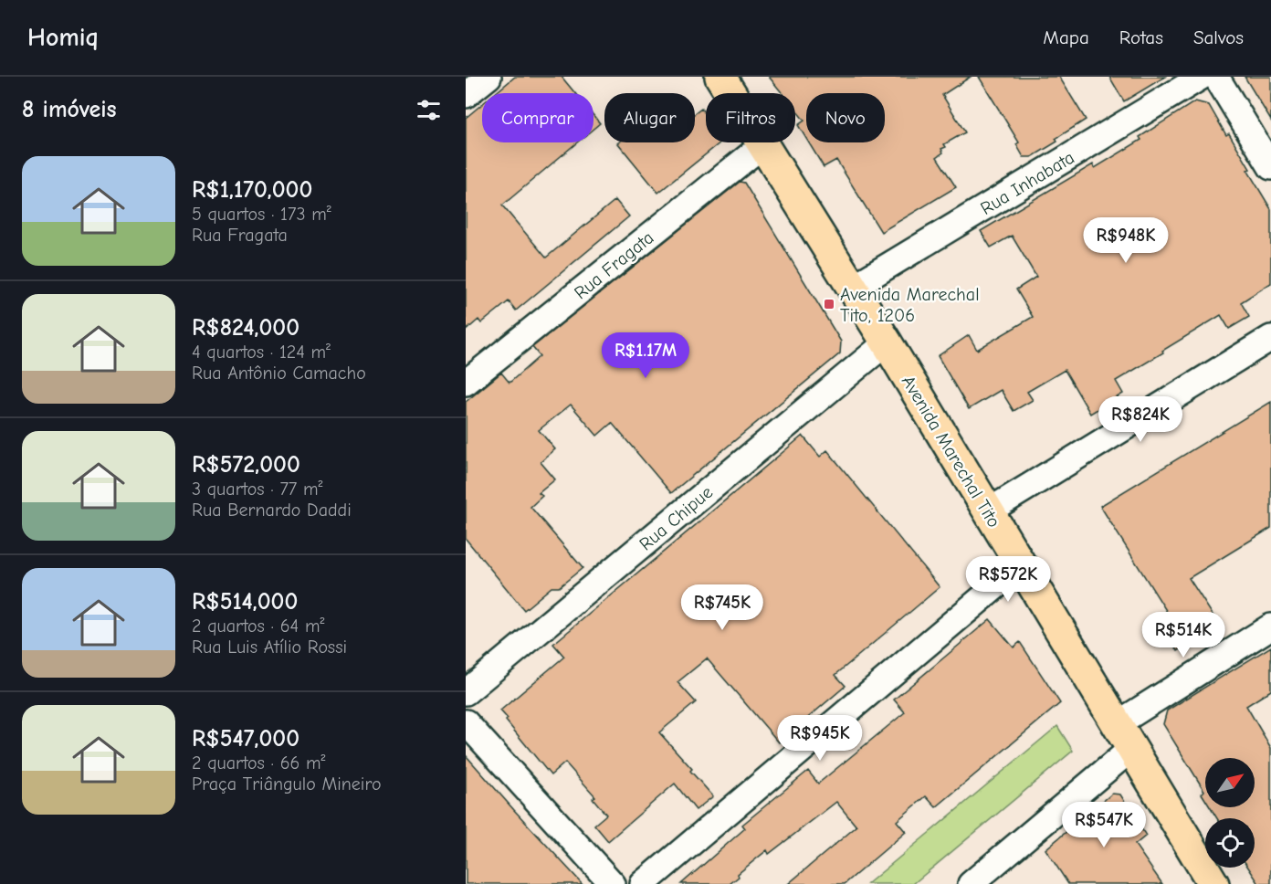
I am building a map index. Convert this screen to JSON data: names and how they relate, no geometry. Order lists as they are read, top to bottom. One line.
{"streets":{"main road":["Avenida Marechal Tito"],"street":["Rua Inhabata","Rua Fragata","Rua Chipue"]},"crossings":[["Rua Inhabata","Avenida Marechal Tito"],["Rua Fragata","Avenida Marechal Tito"],["Avenida Marechal Tito","Rua Chipue"]],"places":{"transit":["Avenida Marechal Tito, 1206"]},"north":"top right","page":{"header":"Homiq","nav":["Mapa","Rotas","Salvos"],"heading":"8 imóveis","chip":["Comprar","Alugar","Filtros","Novo"],"list":[{"name":"R$1,170,000","note":"5 quartos · 173 m² · Rua Fragata"},{"name":"R$824,000","note":"4 quartos · 124 m² · Rua Antônio Camacho"},{"name":"R$572,000","note":"3 quartos · 77 m² · Rua Bernardo Daddi"},{"name":"R$514,000","note":"2 quartos · 64 m² · Rua Luis Atílio Rossi"},{"name":"R$547,000","note":"2 quartos · 66 m² · Praça Triângulo Mineiro"}],"price":["R$948K","R$1.17M","R$824K","R$572K","R$745K","R$514K","R$945K","R$547K"]}}
